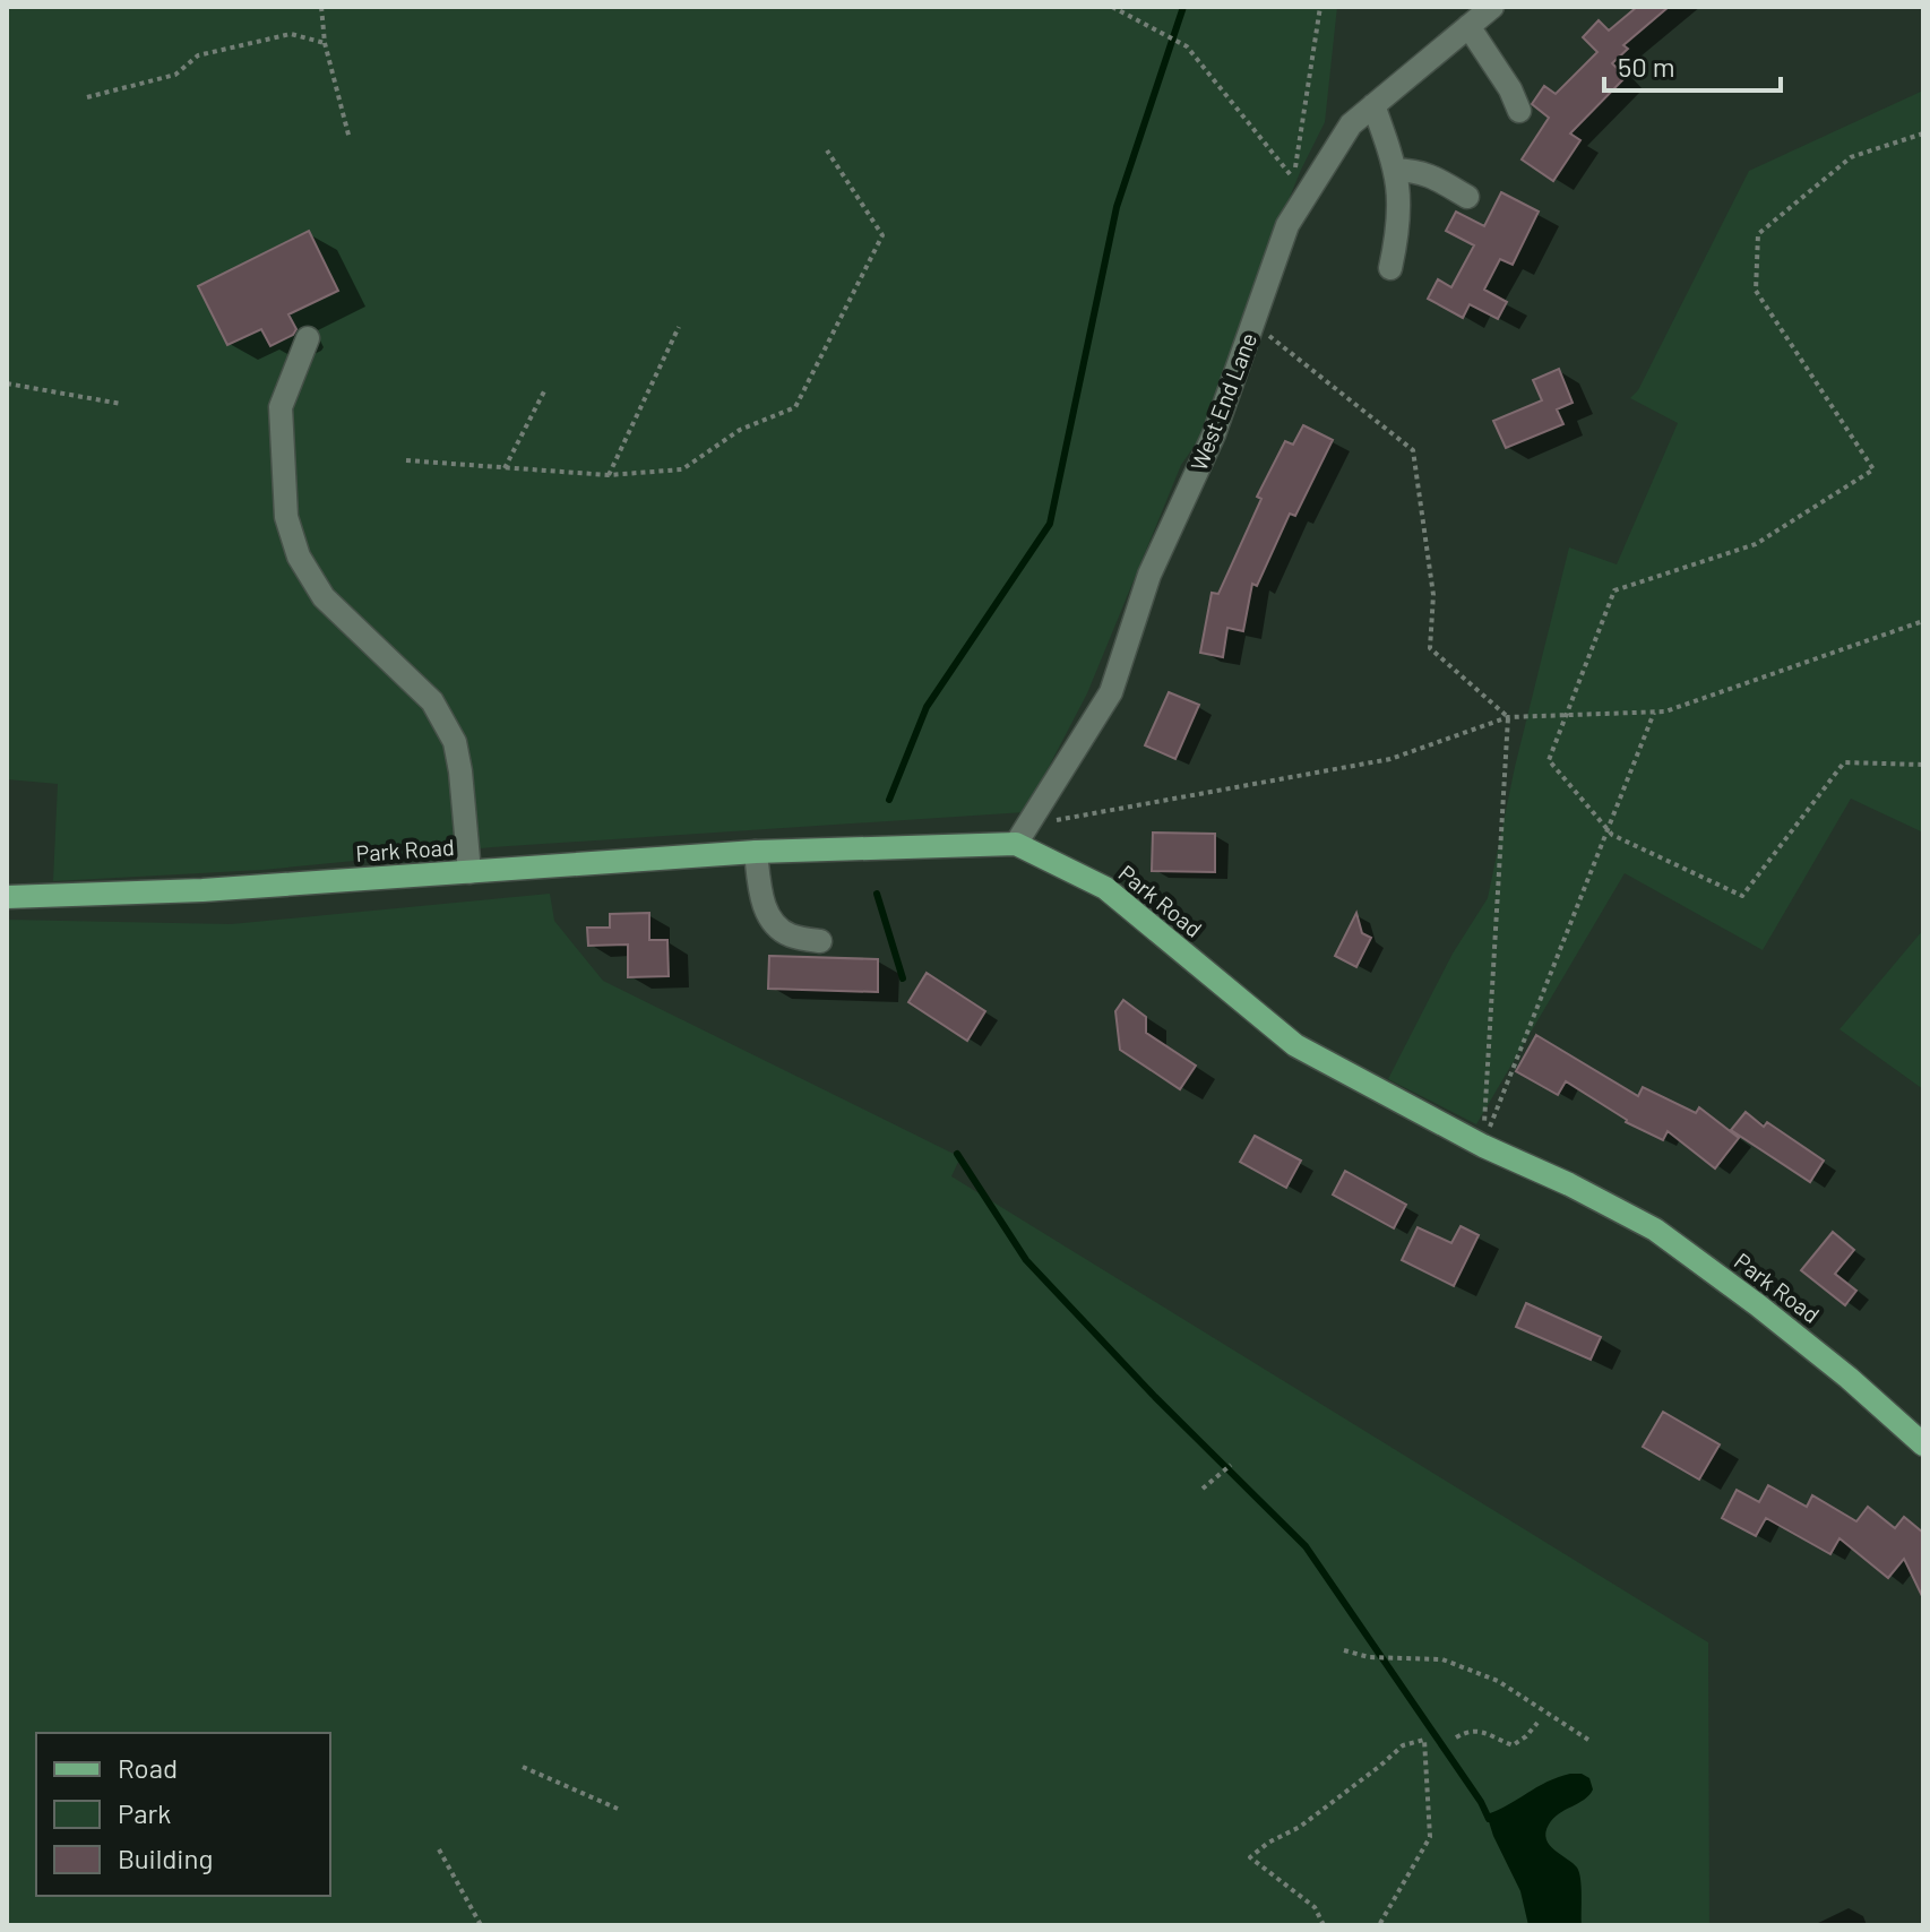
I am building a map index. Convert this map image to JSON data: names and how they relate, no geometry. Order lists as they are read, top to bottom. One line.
{"streets":{"main road":["Park Road"],"street":["West End Lane"]},"crossings":[["West End Lane","Park Road"]],"legend":["Road","Park","Building"],"scale_bar":"50 m"}
